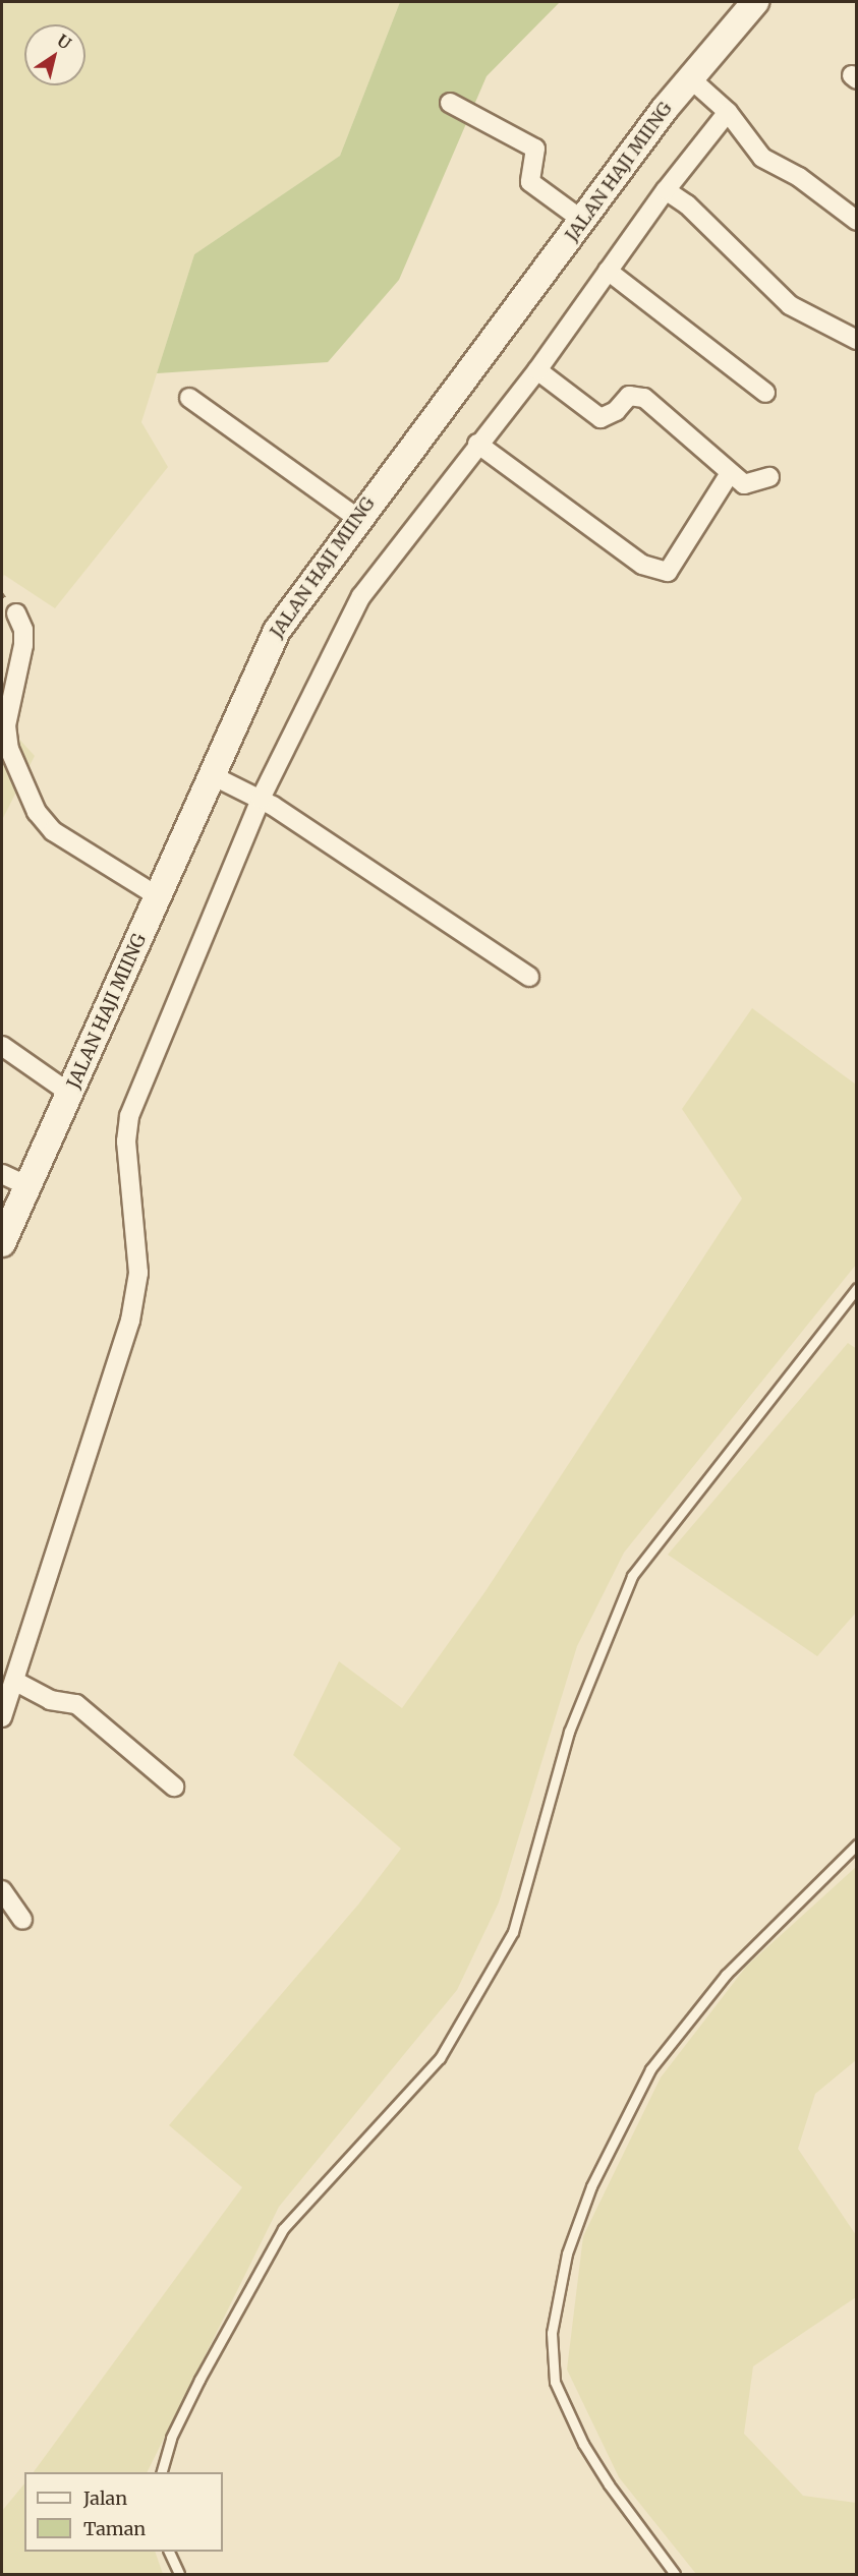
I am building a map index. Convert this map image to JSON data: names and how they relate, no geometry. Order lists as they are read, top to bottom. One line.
{"streets":{"main road":["JALAN HAJI MIING"]},"legend":["Jalan","Taman"],"north":"top right"}
